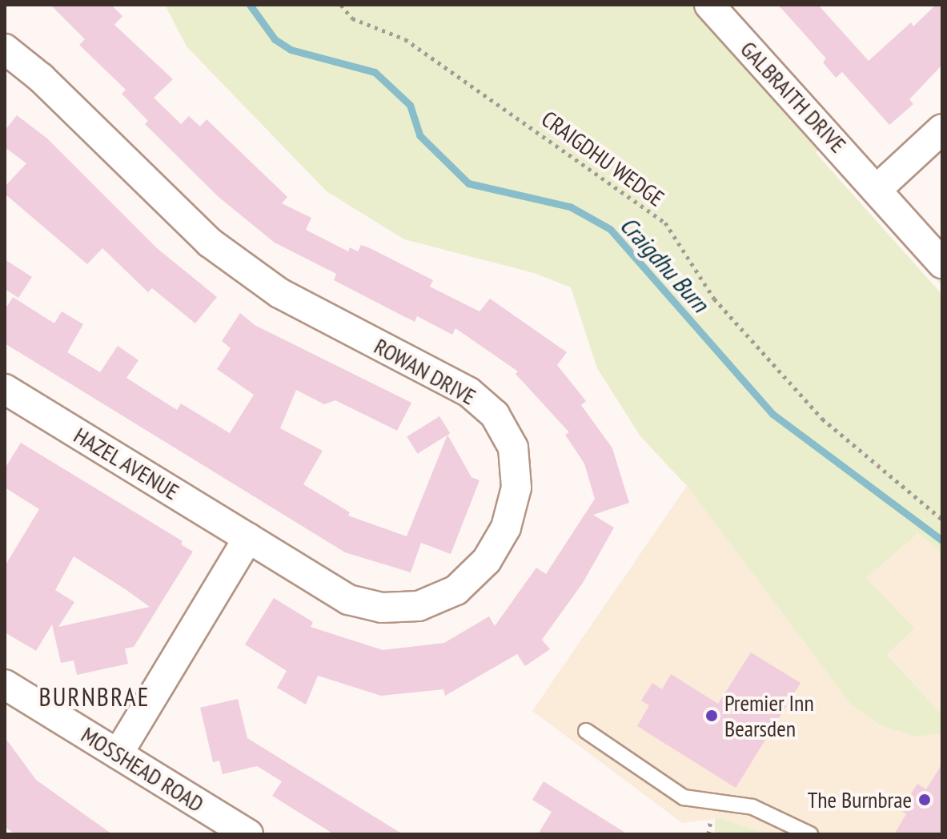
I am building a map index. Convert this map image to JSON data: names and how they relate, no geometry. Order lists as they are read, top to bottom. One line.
{"streets":{"street":["GALBRAITH DRIVE","ROWAN DRIVE","HAZEL AVENUE","MOSSHEAD ROAD"],"path":["CRAIGDHU WEDGE"]},"crossings":[["ROWAN DRIVE","HAZEL AVENUE"]],"districts":["BURNBRAE"],"water":["Craigdhu Burn"],"places":["Premier Inn Bearsden","The Burnbrae"]}
